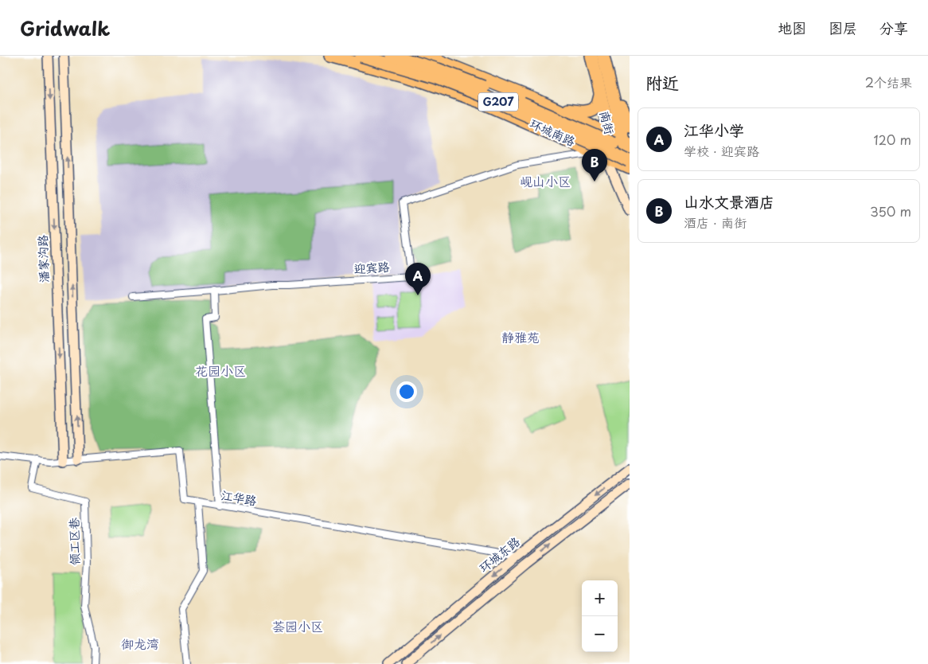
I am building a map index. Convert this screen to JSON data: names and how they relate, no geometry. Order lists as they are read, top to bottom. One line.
{"streets":{"highway":["G207","南街","环城南路"],"street":["潘家沟路","迎宾路","江华路","领工区巷","环城东路"]},"crossings":[["G207","南街"],["G207","环城南路"],["南街","环城南路"],["环城南路","迎宾路"],["潘家沟路","江华路"],["江华路","领工区巷"],["江华路","环城东路"]],"districts":["岘山小区","静雅苑","花园小区","荟园小区","御龙湾"],"page":{"header":"Gridwalk","nav":["地图","图层","分享"],"heading":["附近","2个结果"],"list":[{"mark":"A","name":"江华小学","note":"学校 · 迎宾路","value":"120 m"},{"mark":"B","name":"山水文景酒店","note":"酒店 · 南街","value":"350 m"}],"pins":["B","A"],"map_buttons":["+","−"]}}
